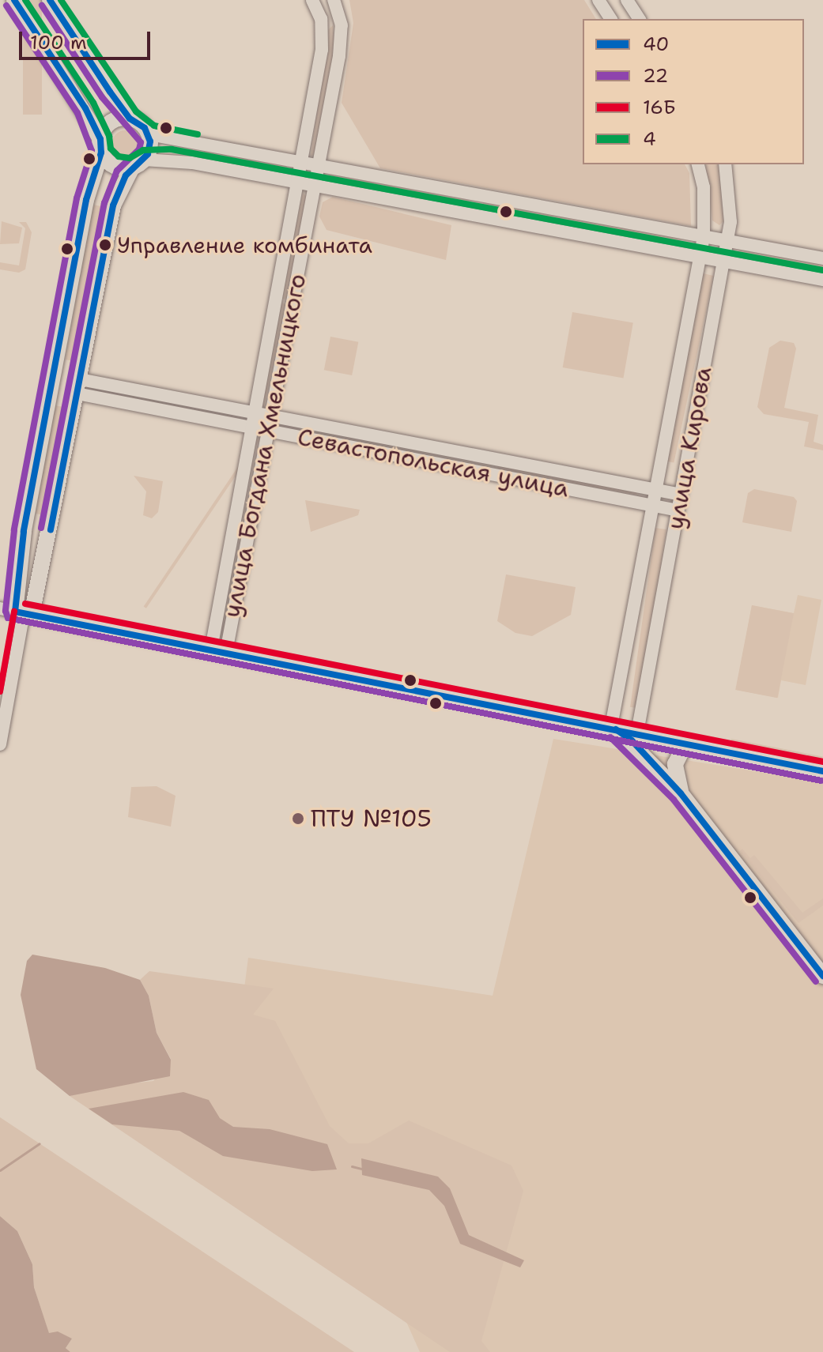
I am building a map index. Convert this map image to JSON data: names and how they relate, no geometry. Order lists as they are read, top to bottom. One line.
{"streets":{"street":["улица Богдана Хмельницкого","улица Кирова","Севастопольская улица"]},"crossings":[["улица Богдана Хмельницкого","Севастопольская улица"],["улица Кирова","Севастопольская улица"]],"places":["Управление комбината","ПТУ №105"],"lines":["transit line 40","transit line 4","transit line 22","transit line 16Б"],"legend":["40","22","16Б","4"],"scale_bar":"100 m"}
